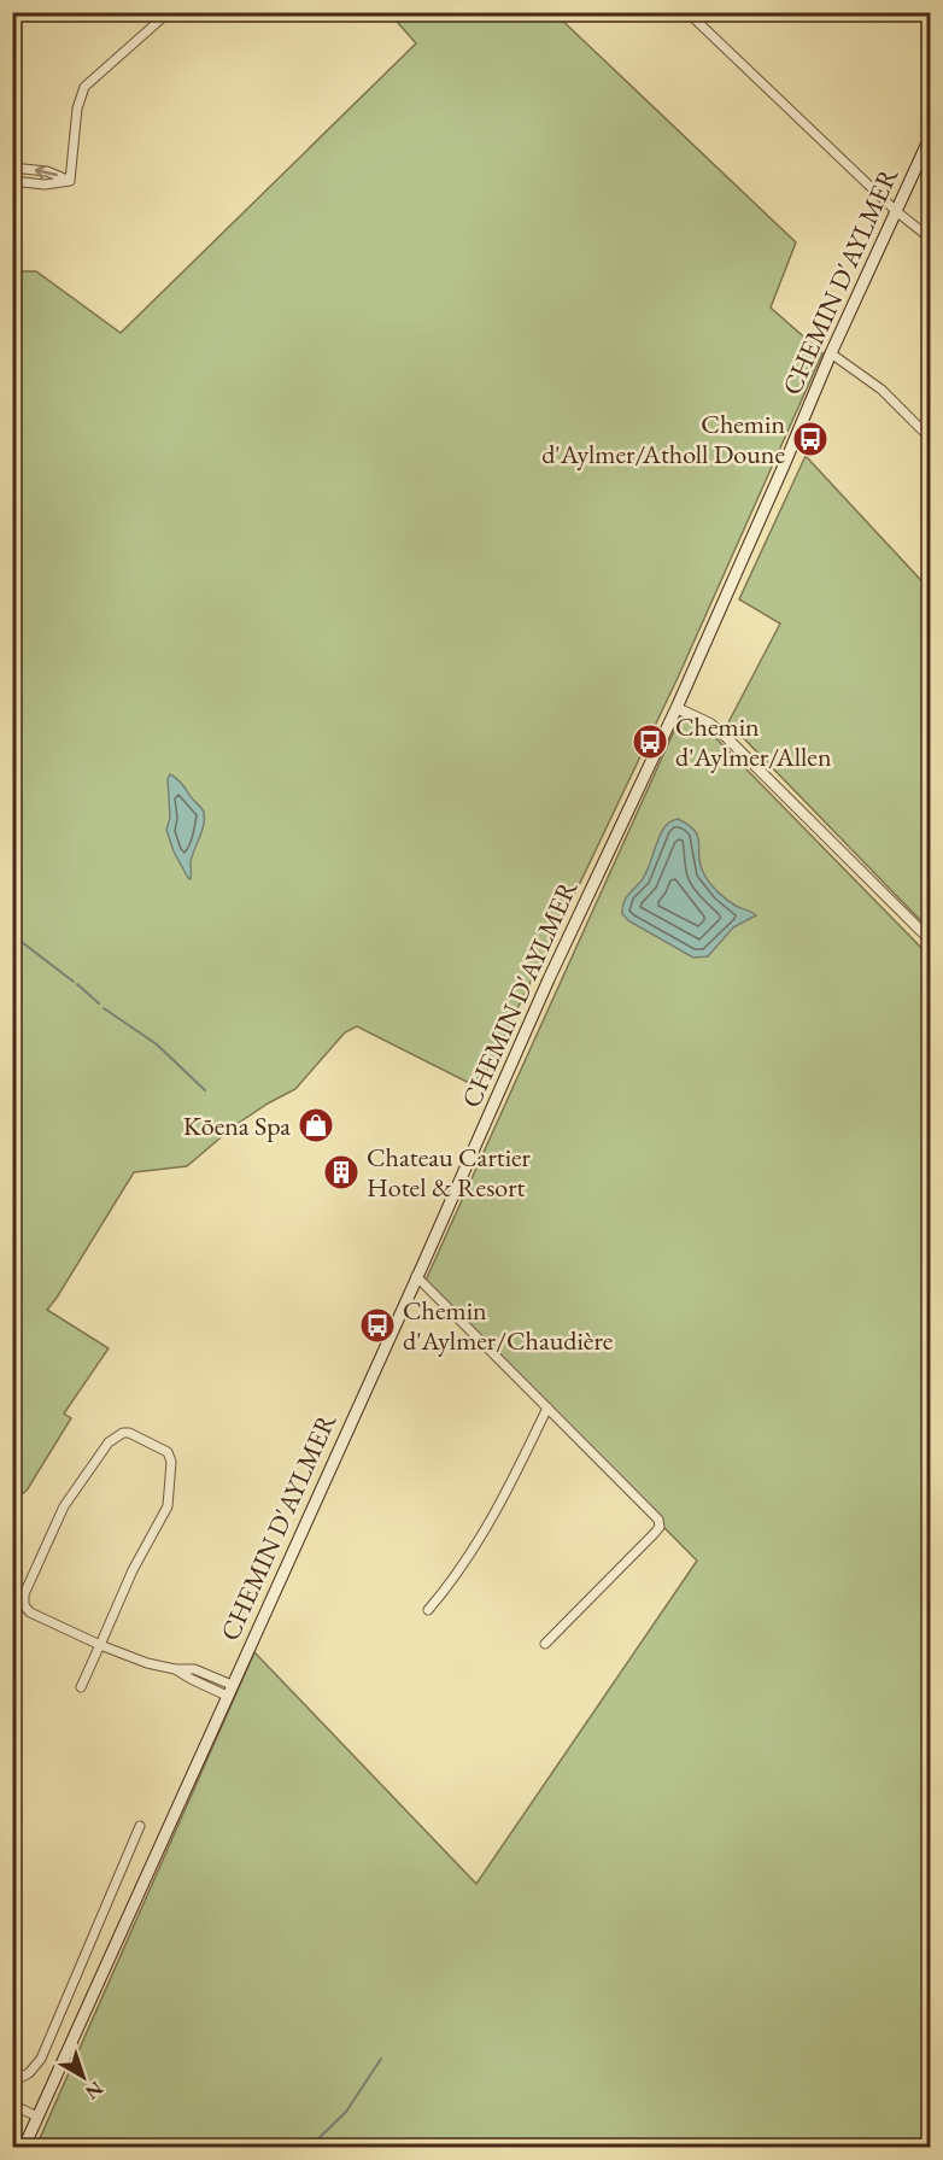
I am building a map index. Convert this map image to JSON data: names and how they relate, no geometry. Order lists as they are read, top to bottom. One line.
{"streets":{"main road":["CHEMIN D'AYLMER"]},"places":{"bus stop":["Chemin d'Aylmer/Atholl Doune","Chemin d'Aylmer/Allen","Chemin d'Aylmer/Chaudière"],"shop":["Kōena Spa"],"building":["Chateau Cartier Hotel & Resort"]},"north":"bottom right"}
